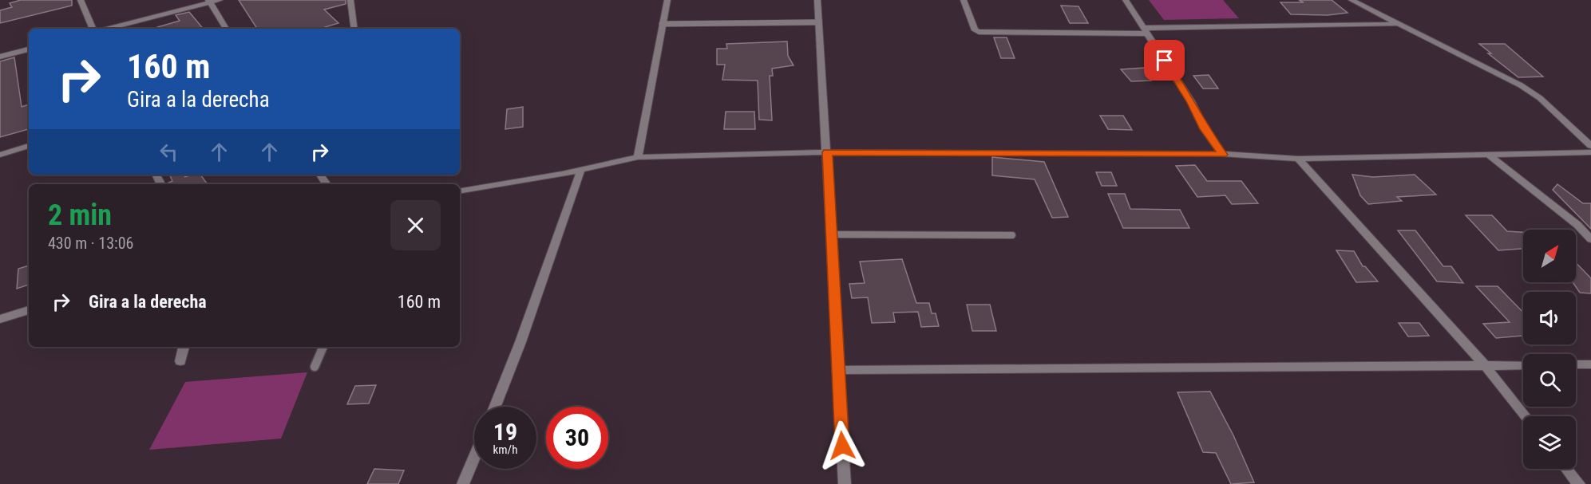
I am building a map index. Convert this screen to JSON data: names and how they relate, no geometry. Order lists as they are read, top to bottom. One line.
{"north":"top right","page":{"turn":["160 m","Gira a la derecha"],"heading":["2 min","430 m · 13:06"],"list":[{"name":"Gira a la derecha","value":"160 m"}],"speed":"19 km/h","limit":"30"}}
